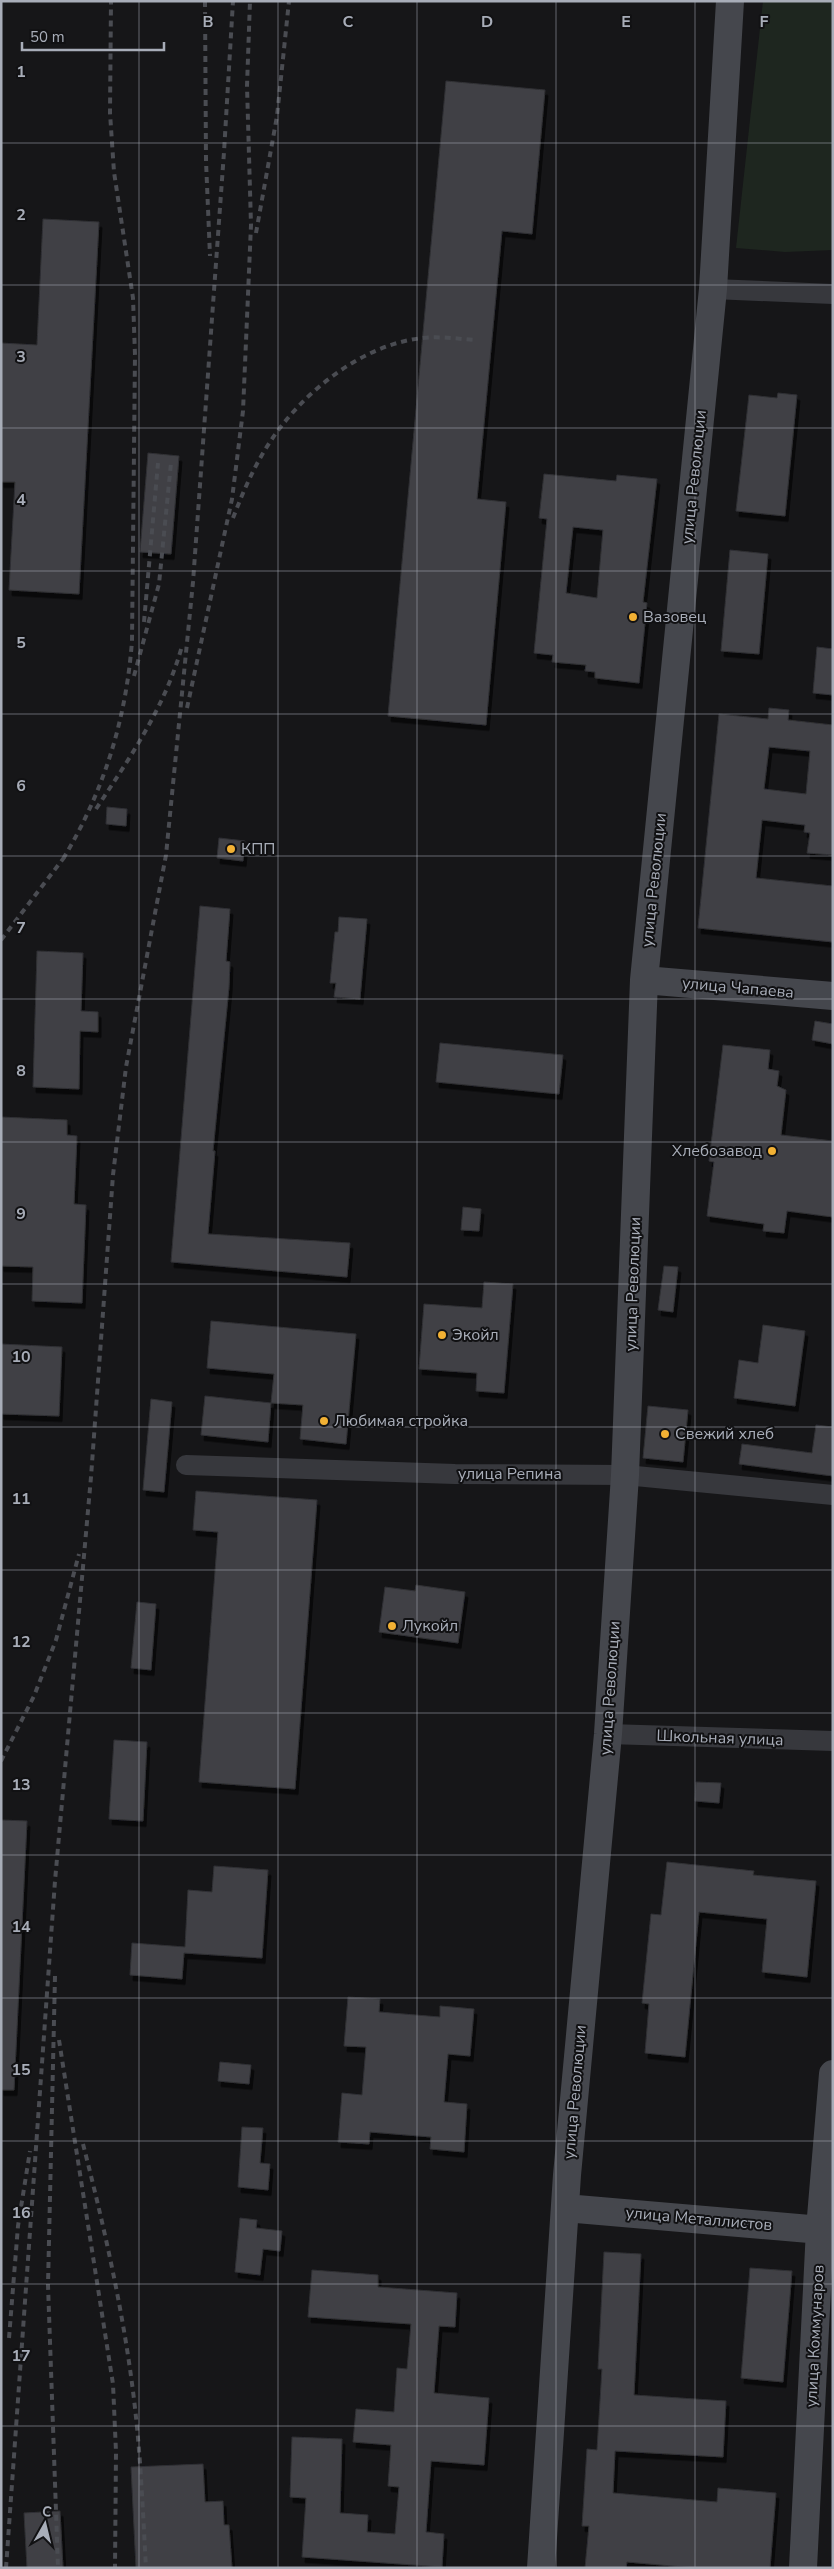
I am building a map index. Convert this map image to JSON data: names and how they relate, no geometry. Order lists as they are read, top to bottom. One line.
{"streets":{"street":["улица Революции","улица Чапаева","улица Репина","Школьная улица","улица Металлистов","улица Коммунаров"]},"crossings":[["улица Революции","улица Чапаева"],["улица Революции","улица Репина"],["улица Революции","Школьная улица"],["улица Революции","улица Металлистов"],["улица Металлистов","улица Коммунаров"]],"places":["Вазовец","КПП","Хлебозавод","Экойл","Любимая стройка","Свежий хлеб","Лукойл"],"scale_bar":"50 m","north":"top","grid":{"columns":["B","C","D","E","F"],"rows":["1","2","3","4","5","6","7","8","9","10","11","12","13","14","15","16","17"]}}
